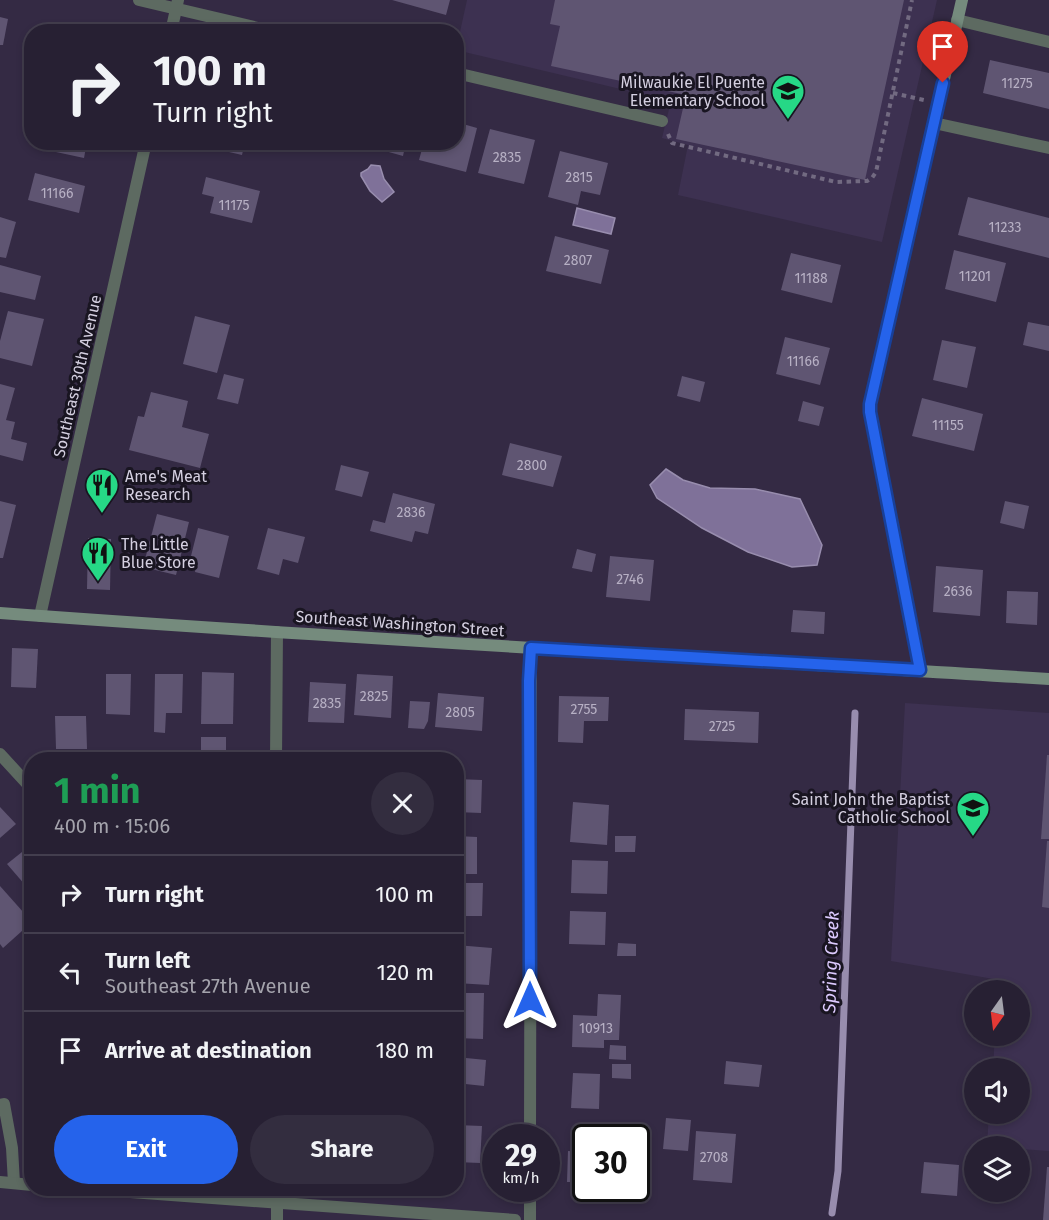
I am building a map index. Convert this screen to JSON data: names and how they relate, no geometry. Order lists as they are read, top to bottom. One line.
{"streets":{"street":["Southeast 30th Avenue","Southeast Washington Street"]},"crossings":[["Southeast 30th Avenue","Southeast Washington Street"]],"water":["Spring Creek"],"places":{"school or university":["Milwaukie El Puente Elementary School","Saint John the Baptist Catholic School"],"restaurant":["Ame's Meat Research","The Little Blue Store"]},"house_numbers":["11275","2835","2815","11166","11175","11233","2807","11201","11188","11166","11155","2800","2836","2746","2636","2825","2835","2755","2805","2725","10913","2708"],"north":"bottom","page":{"turn":["100 m","Turn right"],"heading":["1 min","400 m · 15:06"],"list":[{"name":"Turn right","value":"100 m"},{"name":"Turn left","note":"Southeast 27th Avenue","value":"120 m"},{"name":"Arrive at destination","value":"180 m"}],"buttons":["Exit","Share"],"speed":"29 km/h","limit":"30"}}
